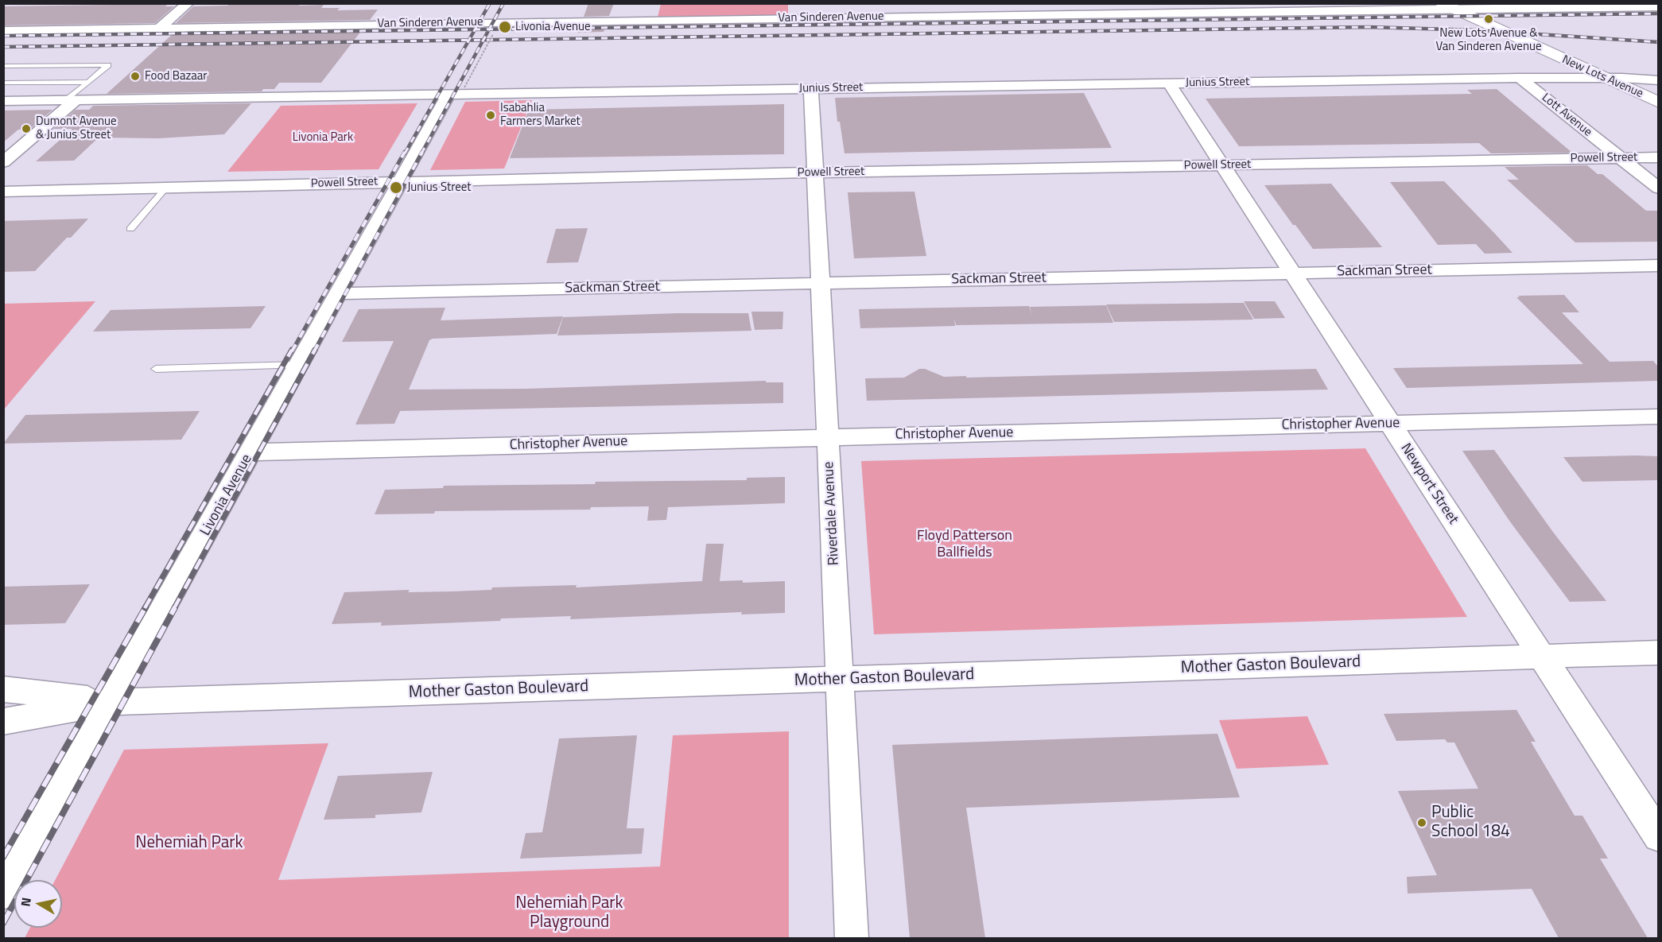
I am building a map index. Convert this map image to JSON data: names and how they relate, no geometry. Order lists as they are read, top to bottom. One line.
{"streets":{"street":["Van Sinderen Avenue","New Lots Avenue","Junius Street","Lott Avenue","Powell Street","Sackman Street","Christopher Avenue","Newport Street","Livonia Avenue","Riverdale Avenue","Mother Gaston Boulevard"]},"crossings":[["Van Sinderen Avenue","New Lots Avenue"],["New Lots Avenue","Junius Street"],["Junius Street","Lott Avenue"],["Junius Street","Newport Street"],["Junius Street","Livonia Avenue"],["Junius Street","Riverdale Avenue"],["Lott Avenue","Powell Street"],["Powell Street","Newport Street"],["Powell Street","Livonia Avenue"],["Powell Street","Riverdale Avenue"],["Sackman Street","Newport Street"],["Sackman Street","Livonia Avenue"],["Sackman Street","Riverdale Avenue"],["Christopher Avenue","Newport Street"],["Christopher Avenue","Livonia Avenue"],["Christopher Avenue","Riverdale Avenue"],["Newport Street","Mother Gaston Boulevard"],["Livonia Avenue","Mother Gaston Boulevard"],["Riverdale Avenue","Mother Gaston Boulevard"]],"parks":["Livonia Park","Floyd Patterson Ballfields","Nehemiah Park","Nehemiah Park Playground"],"places":["New Lots Avenue & Van Sinderen Avenue","Livonia Avenue","Food Bazaar","Isabahlia Farmers Market","Dumont Avenue & Junius Street","Junius Street","Public School 184"],"north":"left"}
